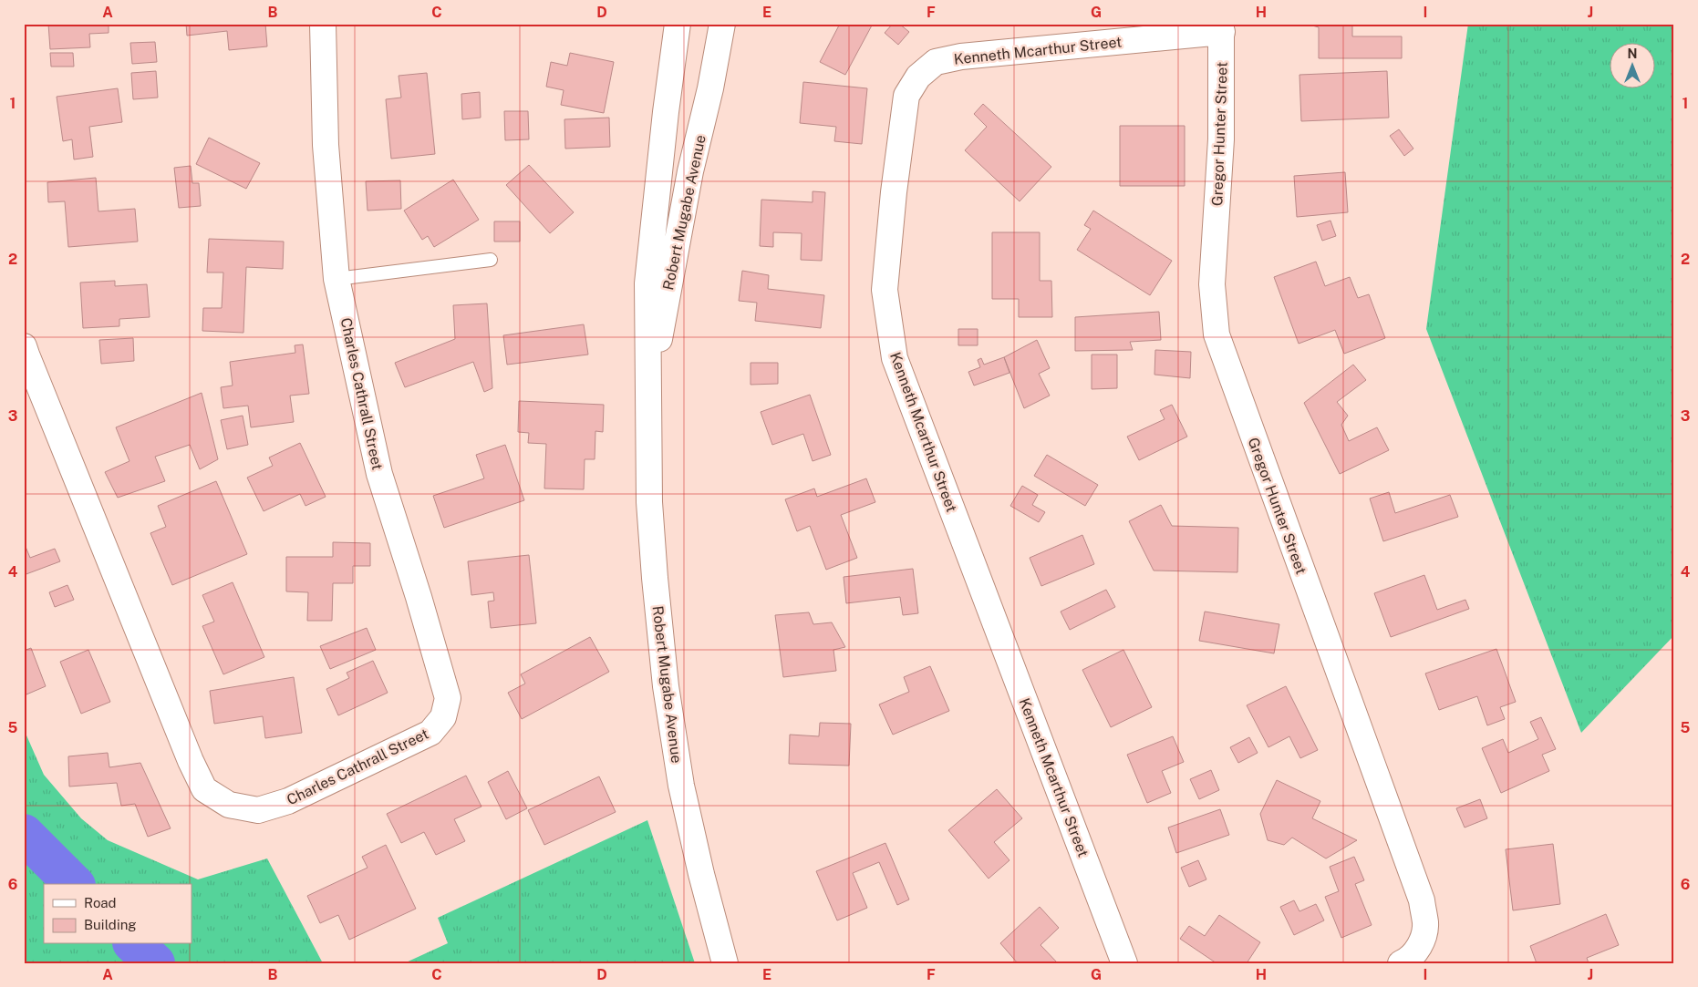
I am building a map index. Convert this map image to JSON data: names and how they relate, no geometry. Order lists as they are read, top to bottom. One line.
{"streets":{"street":["Kenneth Mcarthur Street","Gregor Hunter Street","Robert Mugabe Avenue","Charles Cathrall Street"]},"crossings":[["Kenneth Mcarthur Street","Gregor Hunter Street"]],"legend":["Road","Building"],"north":"top","grid":{"columns":["A","B","C","D","E","F","G","H","I","J"],"rows":["1","2","3","4","5","6"]}}
